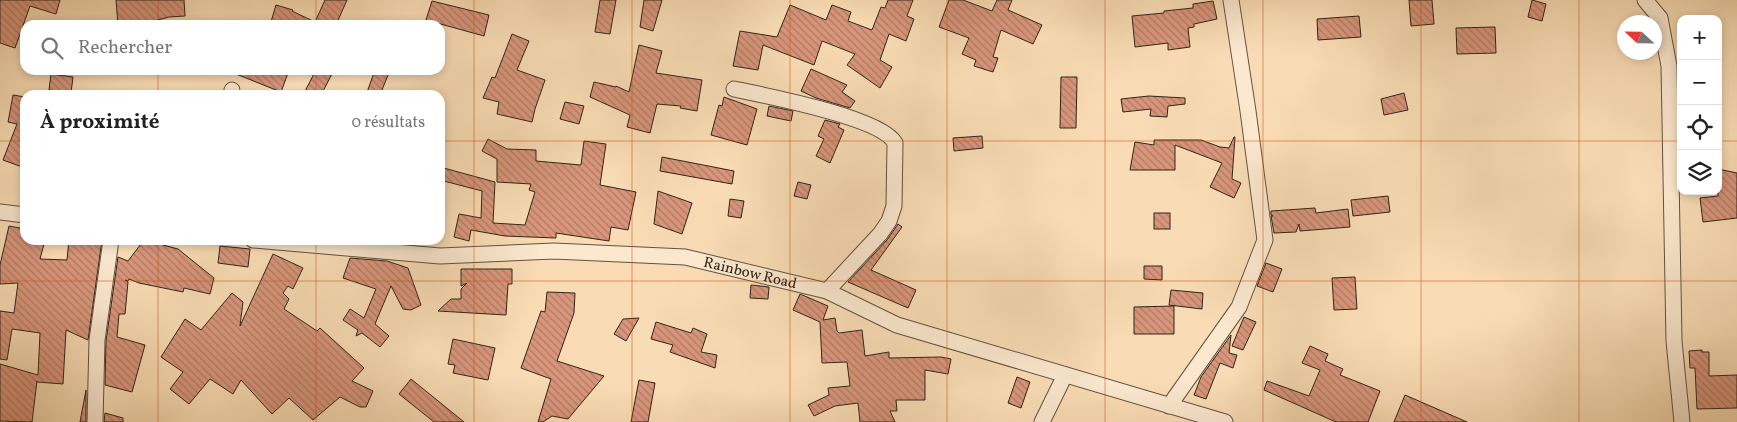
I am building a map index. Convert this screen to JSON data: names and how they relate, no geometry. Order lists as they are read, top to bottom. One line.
{"streets":{"street":["Rainbow Road"]},"north":"left","page":{"map_buttons":["+","−"],"search":"Rechercher","heading":["À proximité","0 résultats"]}}
